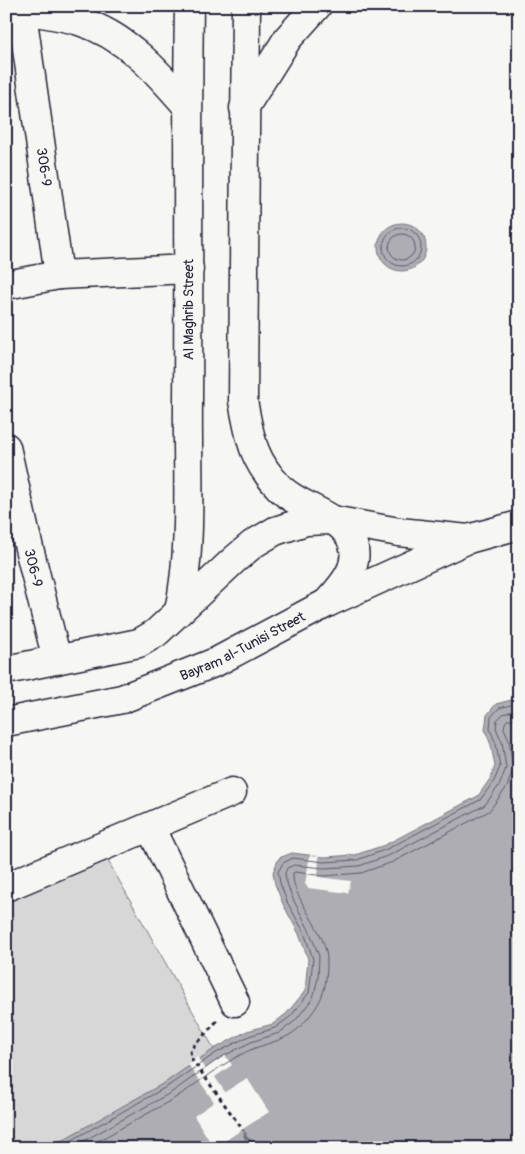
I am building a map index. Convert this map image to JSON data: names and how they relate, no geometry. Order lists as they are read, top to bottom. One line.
{"streets":{"street":["306-9","Al Maghrib Street","Bayram al-Tunisi Street"]}}
